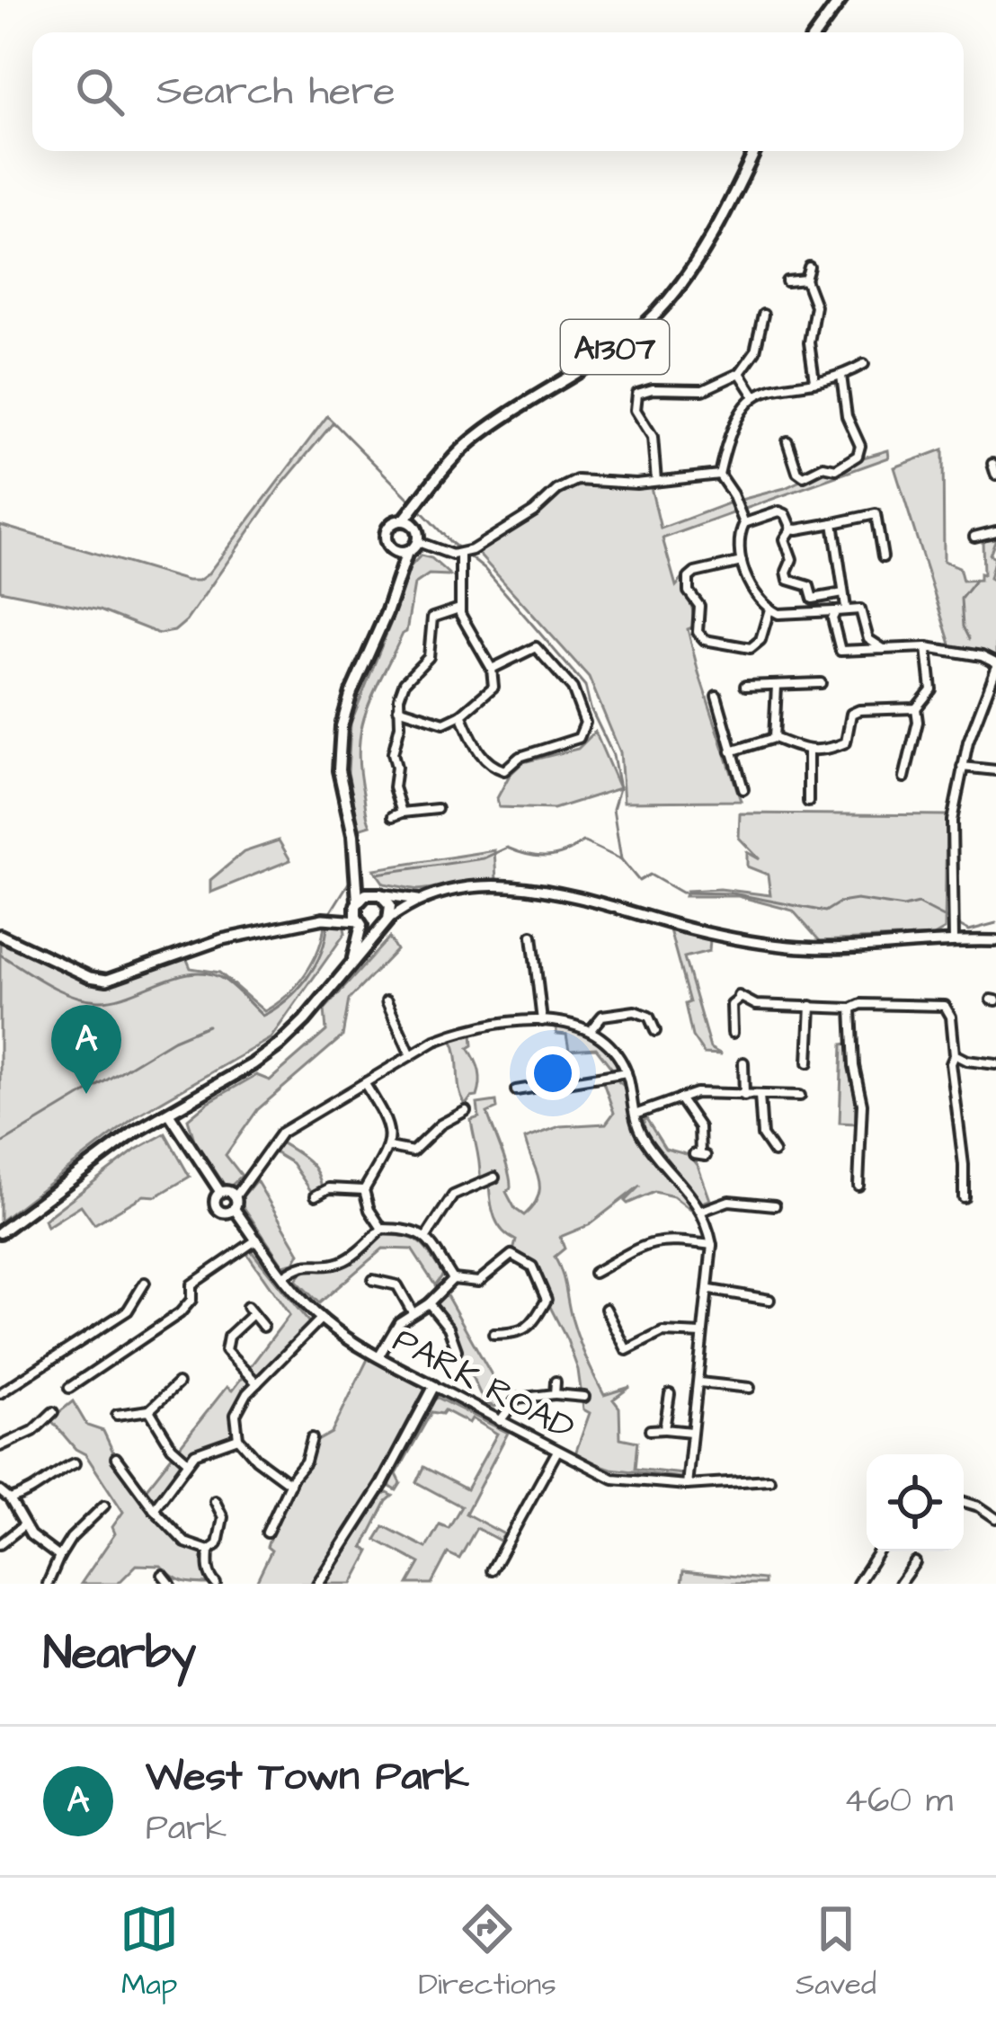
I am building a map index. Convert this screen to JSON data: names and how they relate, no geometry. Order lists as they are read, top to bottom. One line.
{"streets":{"main road":["A1307"],"street":["PARK ROAD"]},"page":{"search":"Search here","pins":"A","heading":"Nearby","list":[{"mark":"A","name":"West Town Park","note":"Park","value":"460 m"}],"nav":["Map","Directions","Saved"]}}
